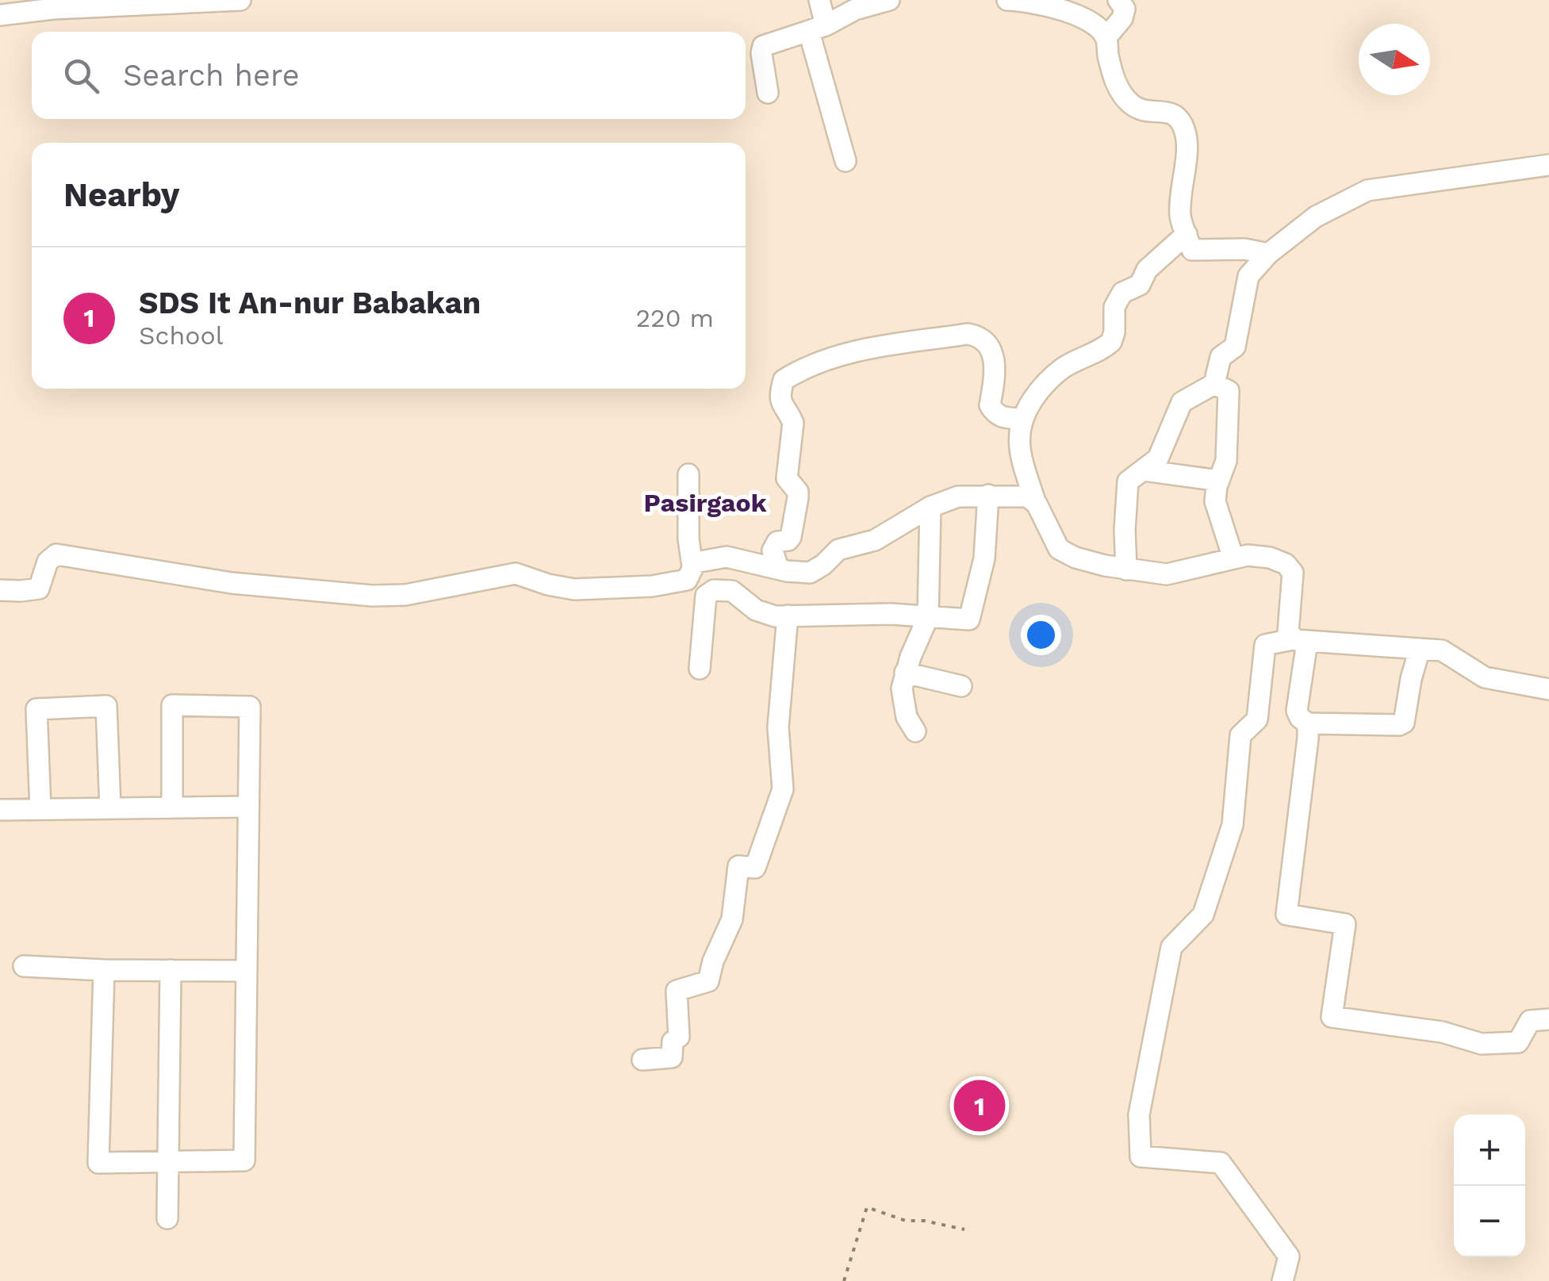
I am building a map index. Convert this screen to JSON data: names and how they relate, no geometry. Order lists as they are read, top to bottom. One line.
{"districts":["Pasirgaok"],"north":"right","page":{"search":"Search here","heading":"Nearby","list":[{"mark":"1","name":"SDS It An-nur Babakan","note":"School","value":"220 m"}],"pins":"1","map_buttons":["+","−"]}}
